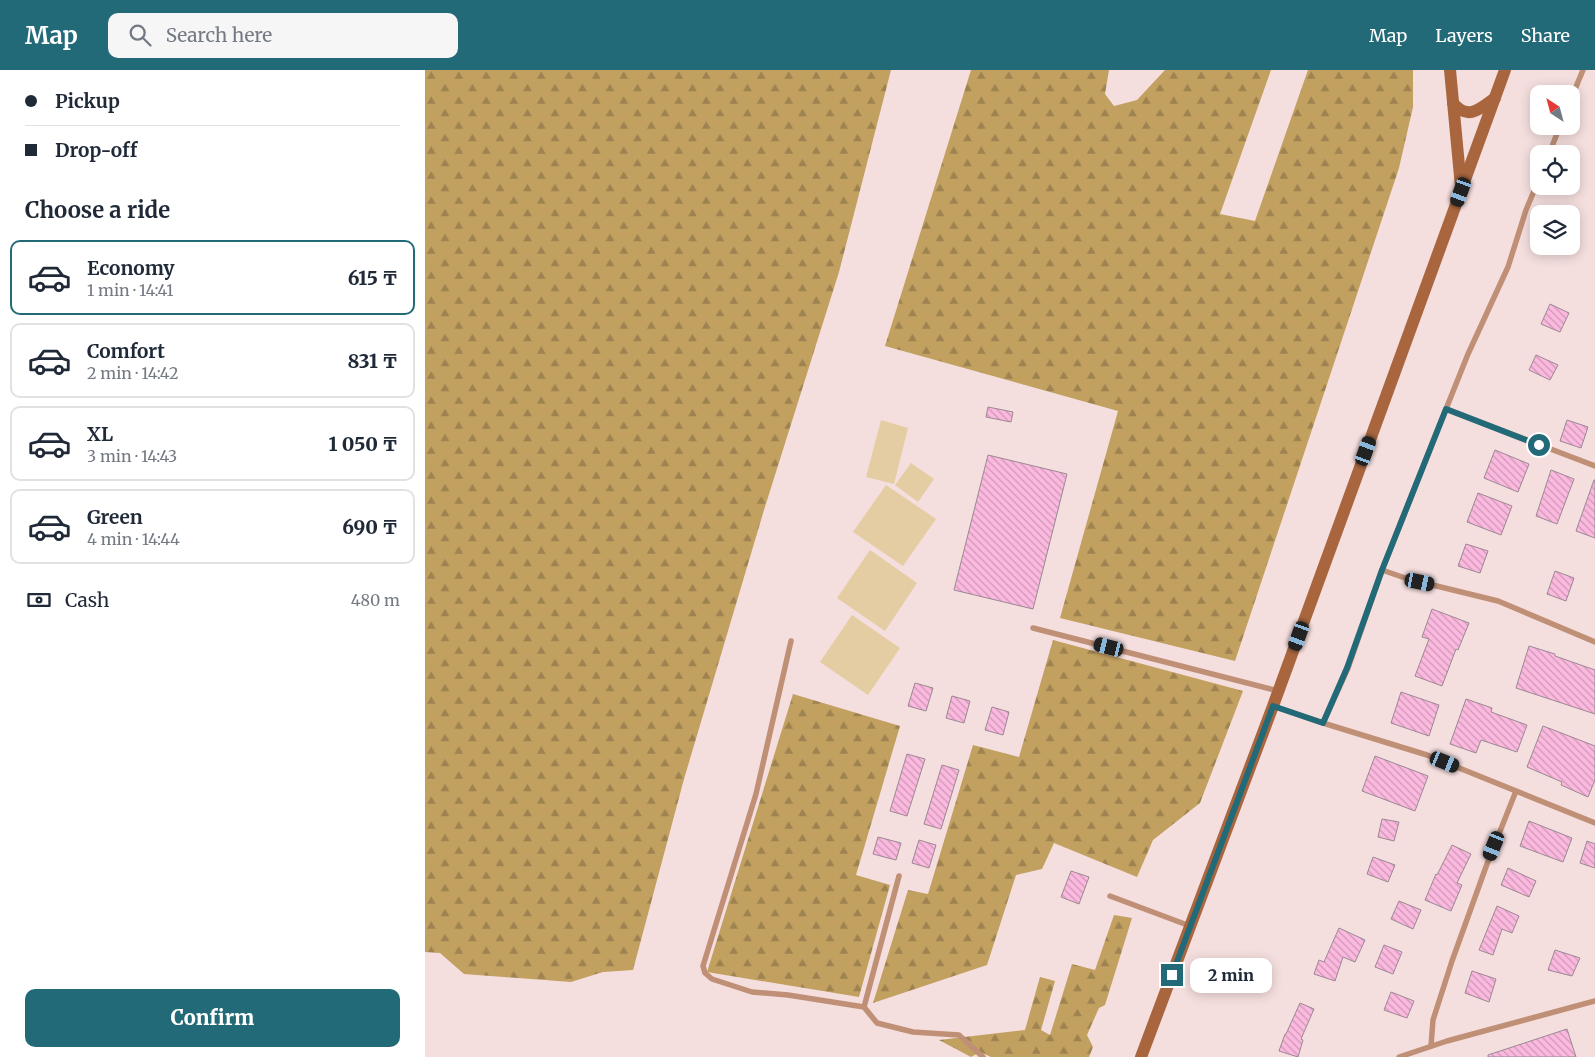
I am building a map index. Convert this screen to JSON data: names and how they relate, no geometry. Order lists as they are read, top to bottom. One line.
{"north":"top left","page":{"header":"Map","search":"Search here","nav":["Map","Layers","Share"],"banner":["Pickup","Drop-off"],"heading":"Choose a ride","list":[{"name":"Economy","note":"1 min · 14:41","value":"615 ₸"},{"name":"Comfort","note":"2 min · 14:42","value":"831 ₸"},{"name":"XL","note":"3 min · 14:43","value":"1 050 ₸"},{"name":"Green","note":"4 min · 14:44","value":"690 ₸"}],"pay":["Cash","480 m"],"bubble":"2 min","buttons":"Confirm"}}
